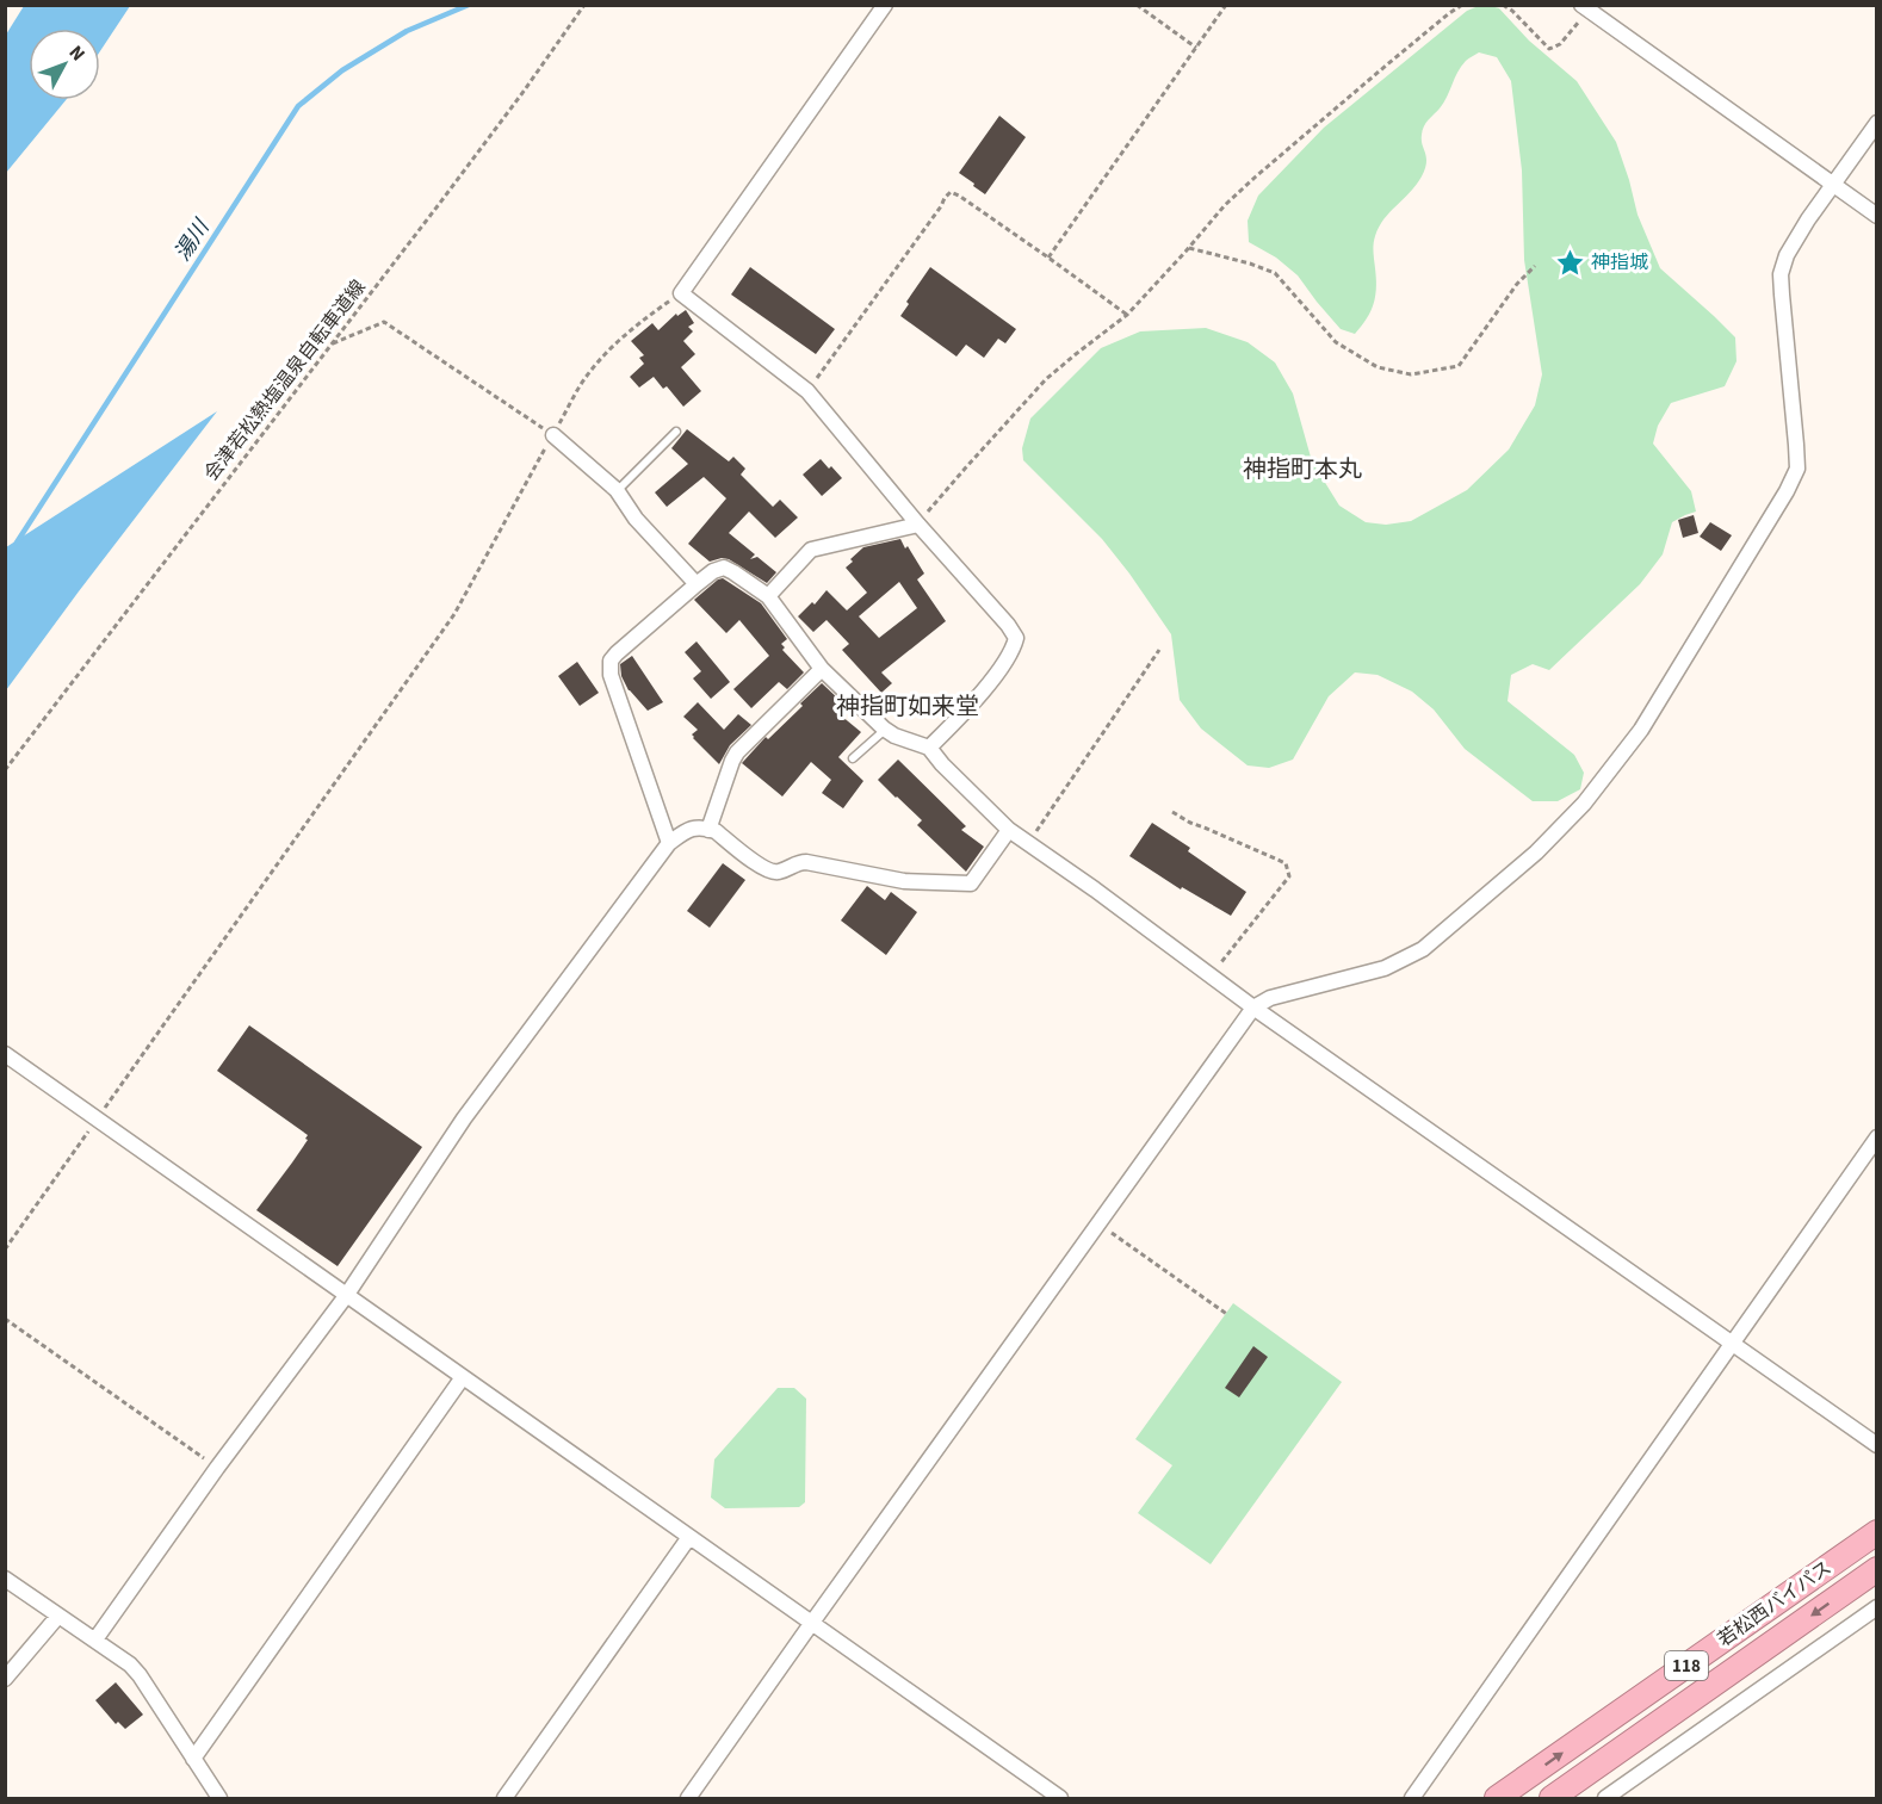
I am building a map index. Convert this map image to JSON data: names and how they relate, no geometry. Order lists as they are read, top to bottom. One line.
{"streets":{"highway":["若松西バイパス","118"],"path":["会津若松熱塩温泉自転車道線"]},"districts":["神指町本丸","神指町如来堂"],"water":["湯川"],"places":{"place":["神指城"]},"north":"top right"}
